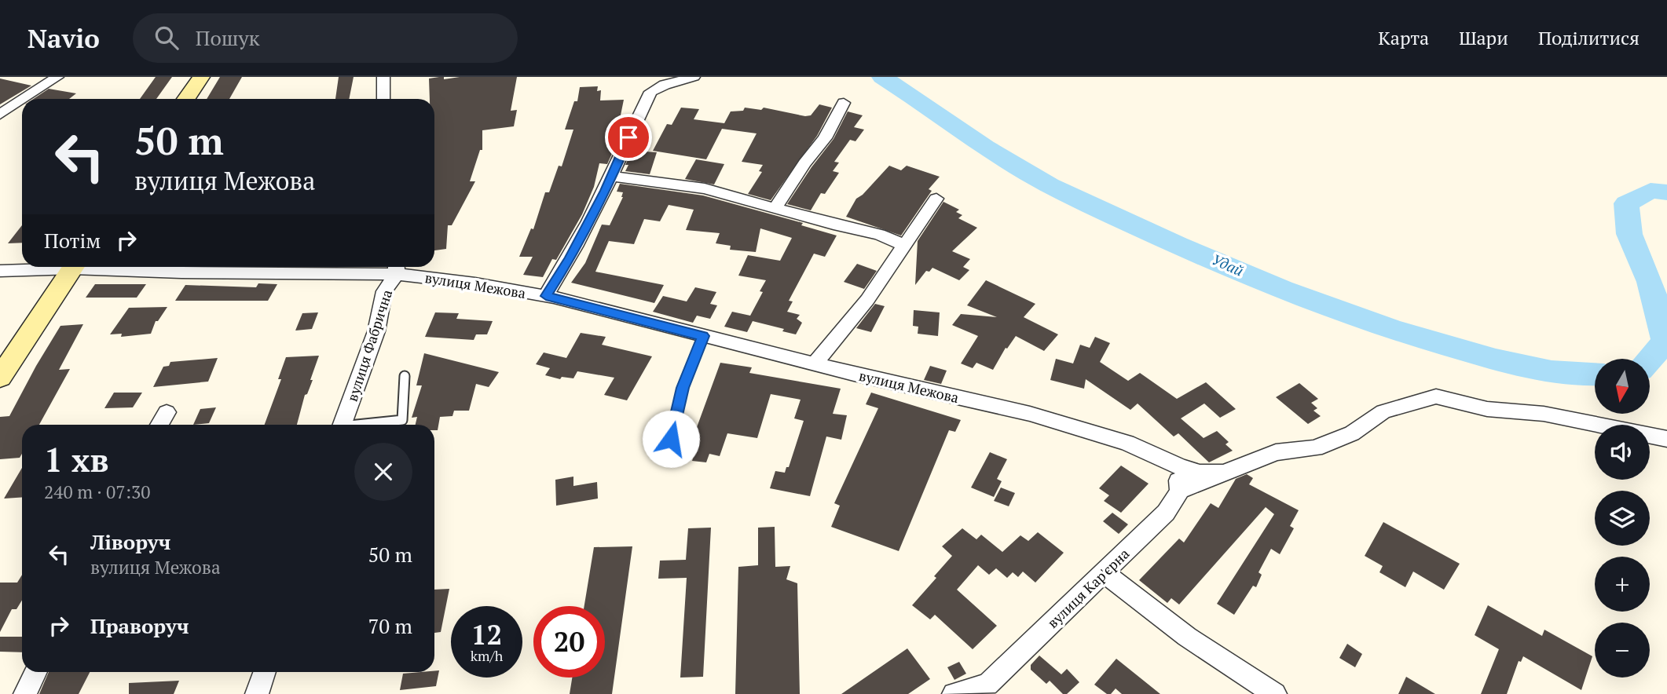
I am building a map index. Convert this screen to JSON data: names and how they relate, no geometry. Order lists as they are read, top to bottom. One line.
{"streets":{"street":["вулиця Межова","вулиця Фабрична","вулиця Кар'єрна"]},"crossings":[["вулиця Межова","вулиця Фабрична"]],"water":["Удай"],"north":"bottom","page":{"header":"Navio","search":"Пошук","nav":["Карта","Шари","Поділитися"],"turn":["50 m","вулиця Межова"],"then":"Потім","map_buttons":["+","−"],"heading":["1 хв","240 m · 07:30"],"list":[{"name":"Ліворуч","note":"вулиця Межова","value":"50 m"},{"name":"Праворуч","value":"70 m"}],"speed":"12 km/h","limit":"20"}}
